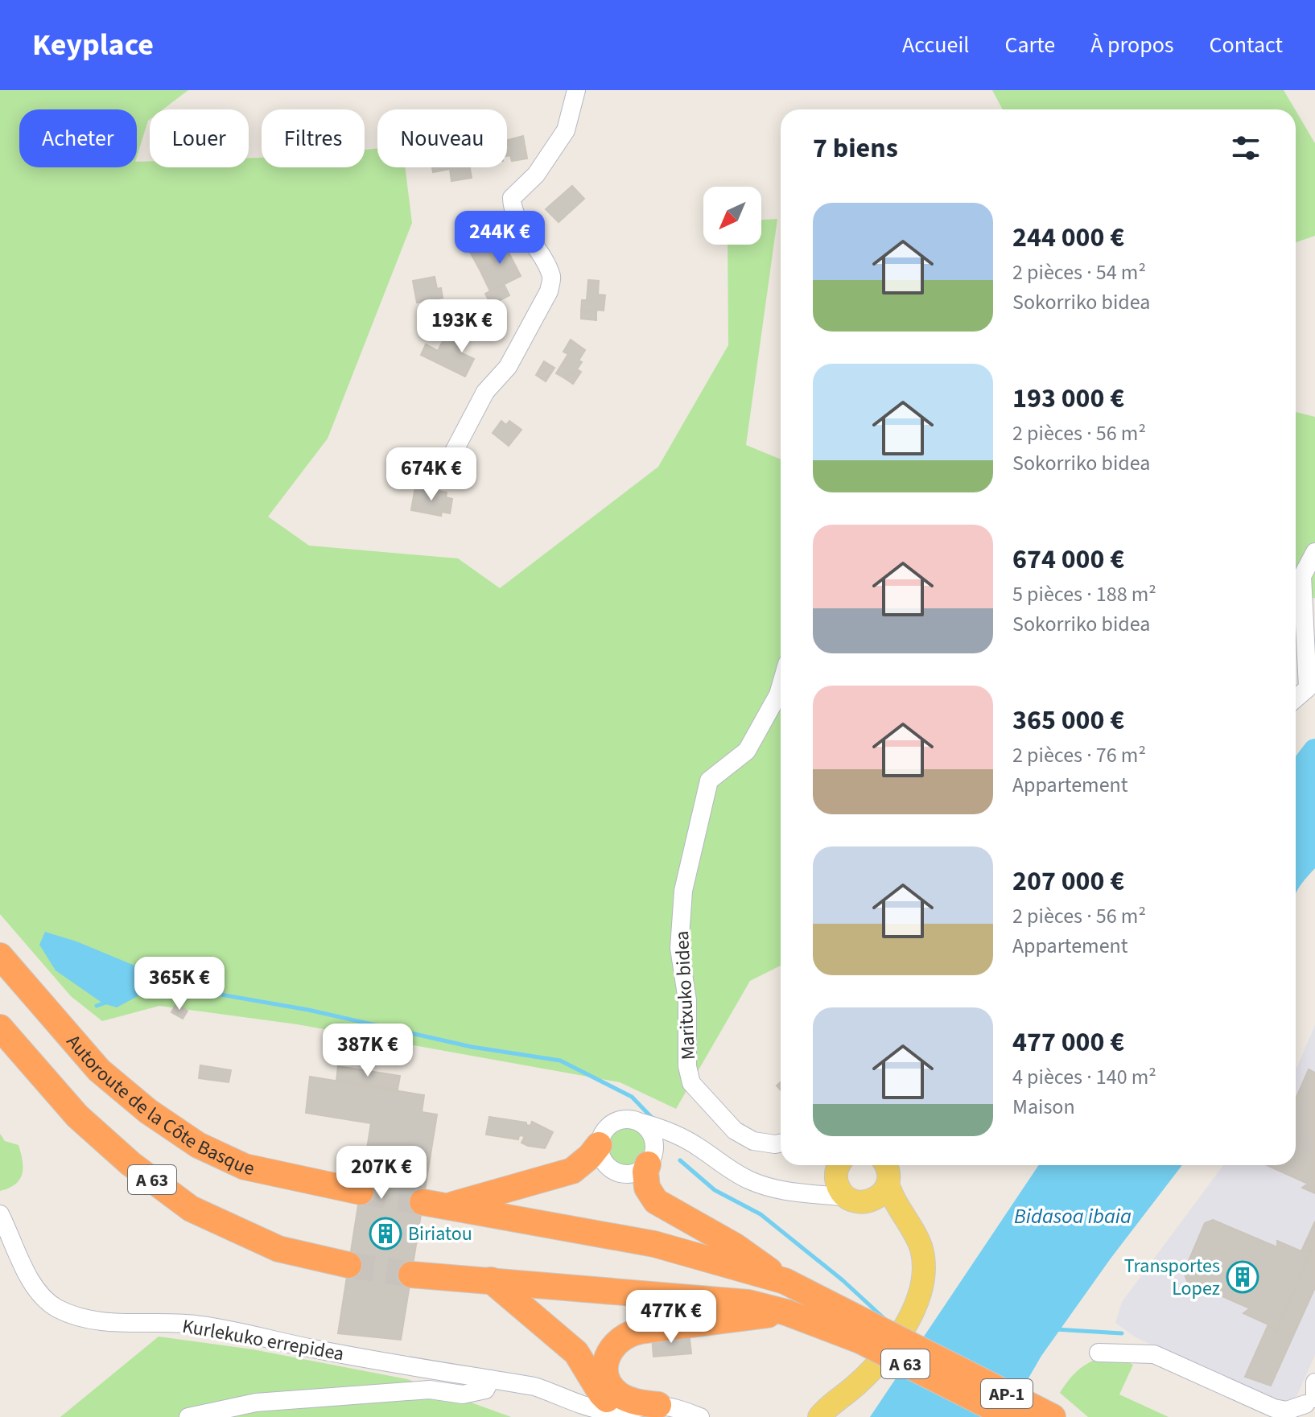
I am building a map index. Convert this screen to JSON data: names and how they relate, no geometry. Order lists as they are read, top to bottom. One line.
{"streets":{"highway":["Autoroute de la Côte Basque","A 63","AP-1"],"street":["Maritxuko bidea","Kurlekuko errepidea"]},"crossings":[["A 63","AP-1"]],"water":["Bidasoa ibaia"],"places":{"building":["Biriatou","Transportes Lopez"]},"north":"bottom left","page":{"header":"Keyplace","nav":["Accueil","Carte","À propos","Contact"],"chip":["Acheter","Louer","Filtres","Nouveau"],"heading":"7 biens","list":[{"name":"244 000 €","note":"2 pièces · 54 m² · Sokorriko bidea"},{"name":"193 000 €","note":"2 pièces · 56 m² · Sokorriko bidea"},{"name":"674 000 €","note":"5 pièces · 188 m² · Sokorriko bidea"},{"name":"365 000 €","note":"2 pièces · 76 m² · Appartement"},{"name":"207 000 €","note":"2 pièces · 56 m² · Appartement"},{"name":"477 000 €","note":"4 pièces · 140 m² · Maison"}],"price":["244K €","193K €","674K €","365K €","387K €","207K €","477K €"]}}
